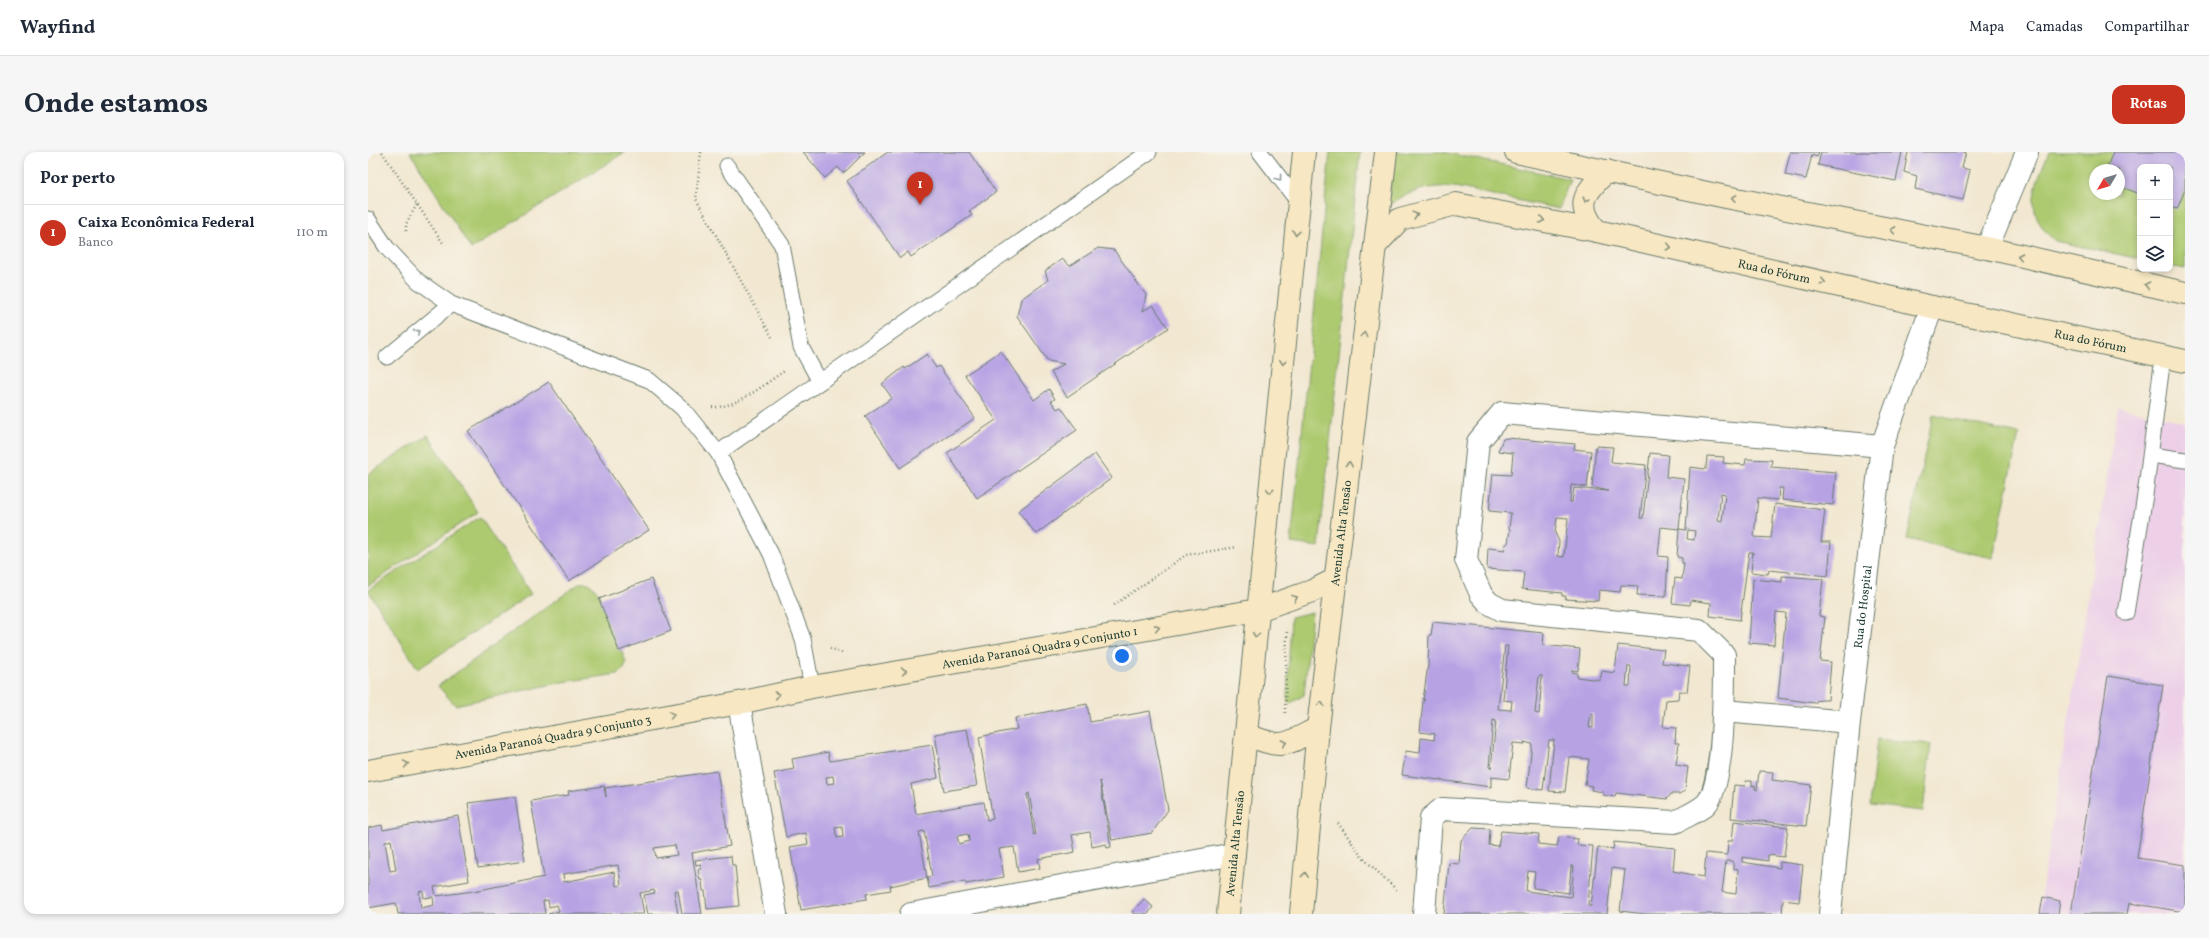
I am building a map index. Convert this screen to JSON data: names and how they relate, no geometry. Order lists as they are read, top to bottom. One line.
{"streets":{"street":["Rua do Fórum","Avenida Alta Tensão","Rua do Hospital","Avenida Paranoá Quadra 9 Conjunto 1","Avenida Paranoá Quadra 9 Conjunto 3"]},"crossings":[["Rua do Fórum","Avenida Alta Tensão"],["Rua do Fórum","Rua do Hospital"],["Avenida Alta Tensão","Avenida Paranoá Quadra 9 Conjunto 1"],["Avenida Paranoá Quadra 9 Conjunto 1","Avenida Paranoá Quadra 9 Conjunto 3"]],"one_way":["Avenida Paranoá Quadra 9 Conjunto 1","Avenida Paranoá Quadra 9 Conjunto 3"],"north":"bottom left","page":{"header":"Wayfind","nav":["Mapa","Camadas","Compartilhar"],"title":"Onde estamos","buttons":"Rotas","heading":"Por perto","map_buttons":["+","−"],"pins":"1","list":[{"mark":"1","name":"Caixa Econômica Federal","note":"Banco","value":"110 m"}]}}
